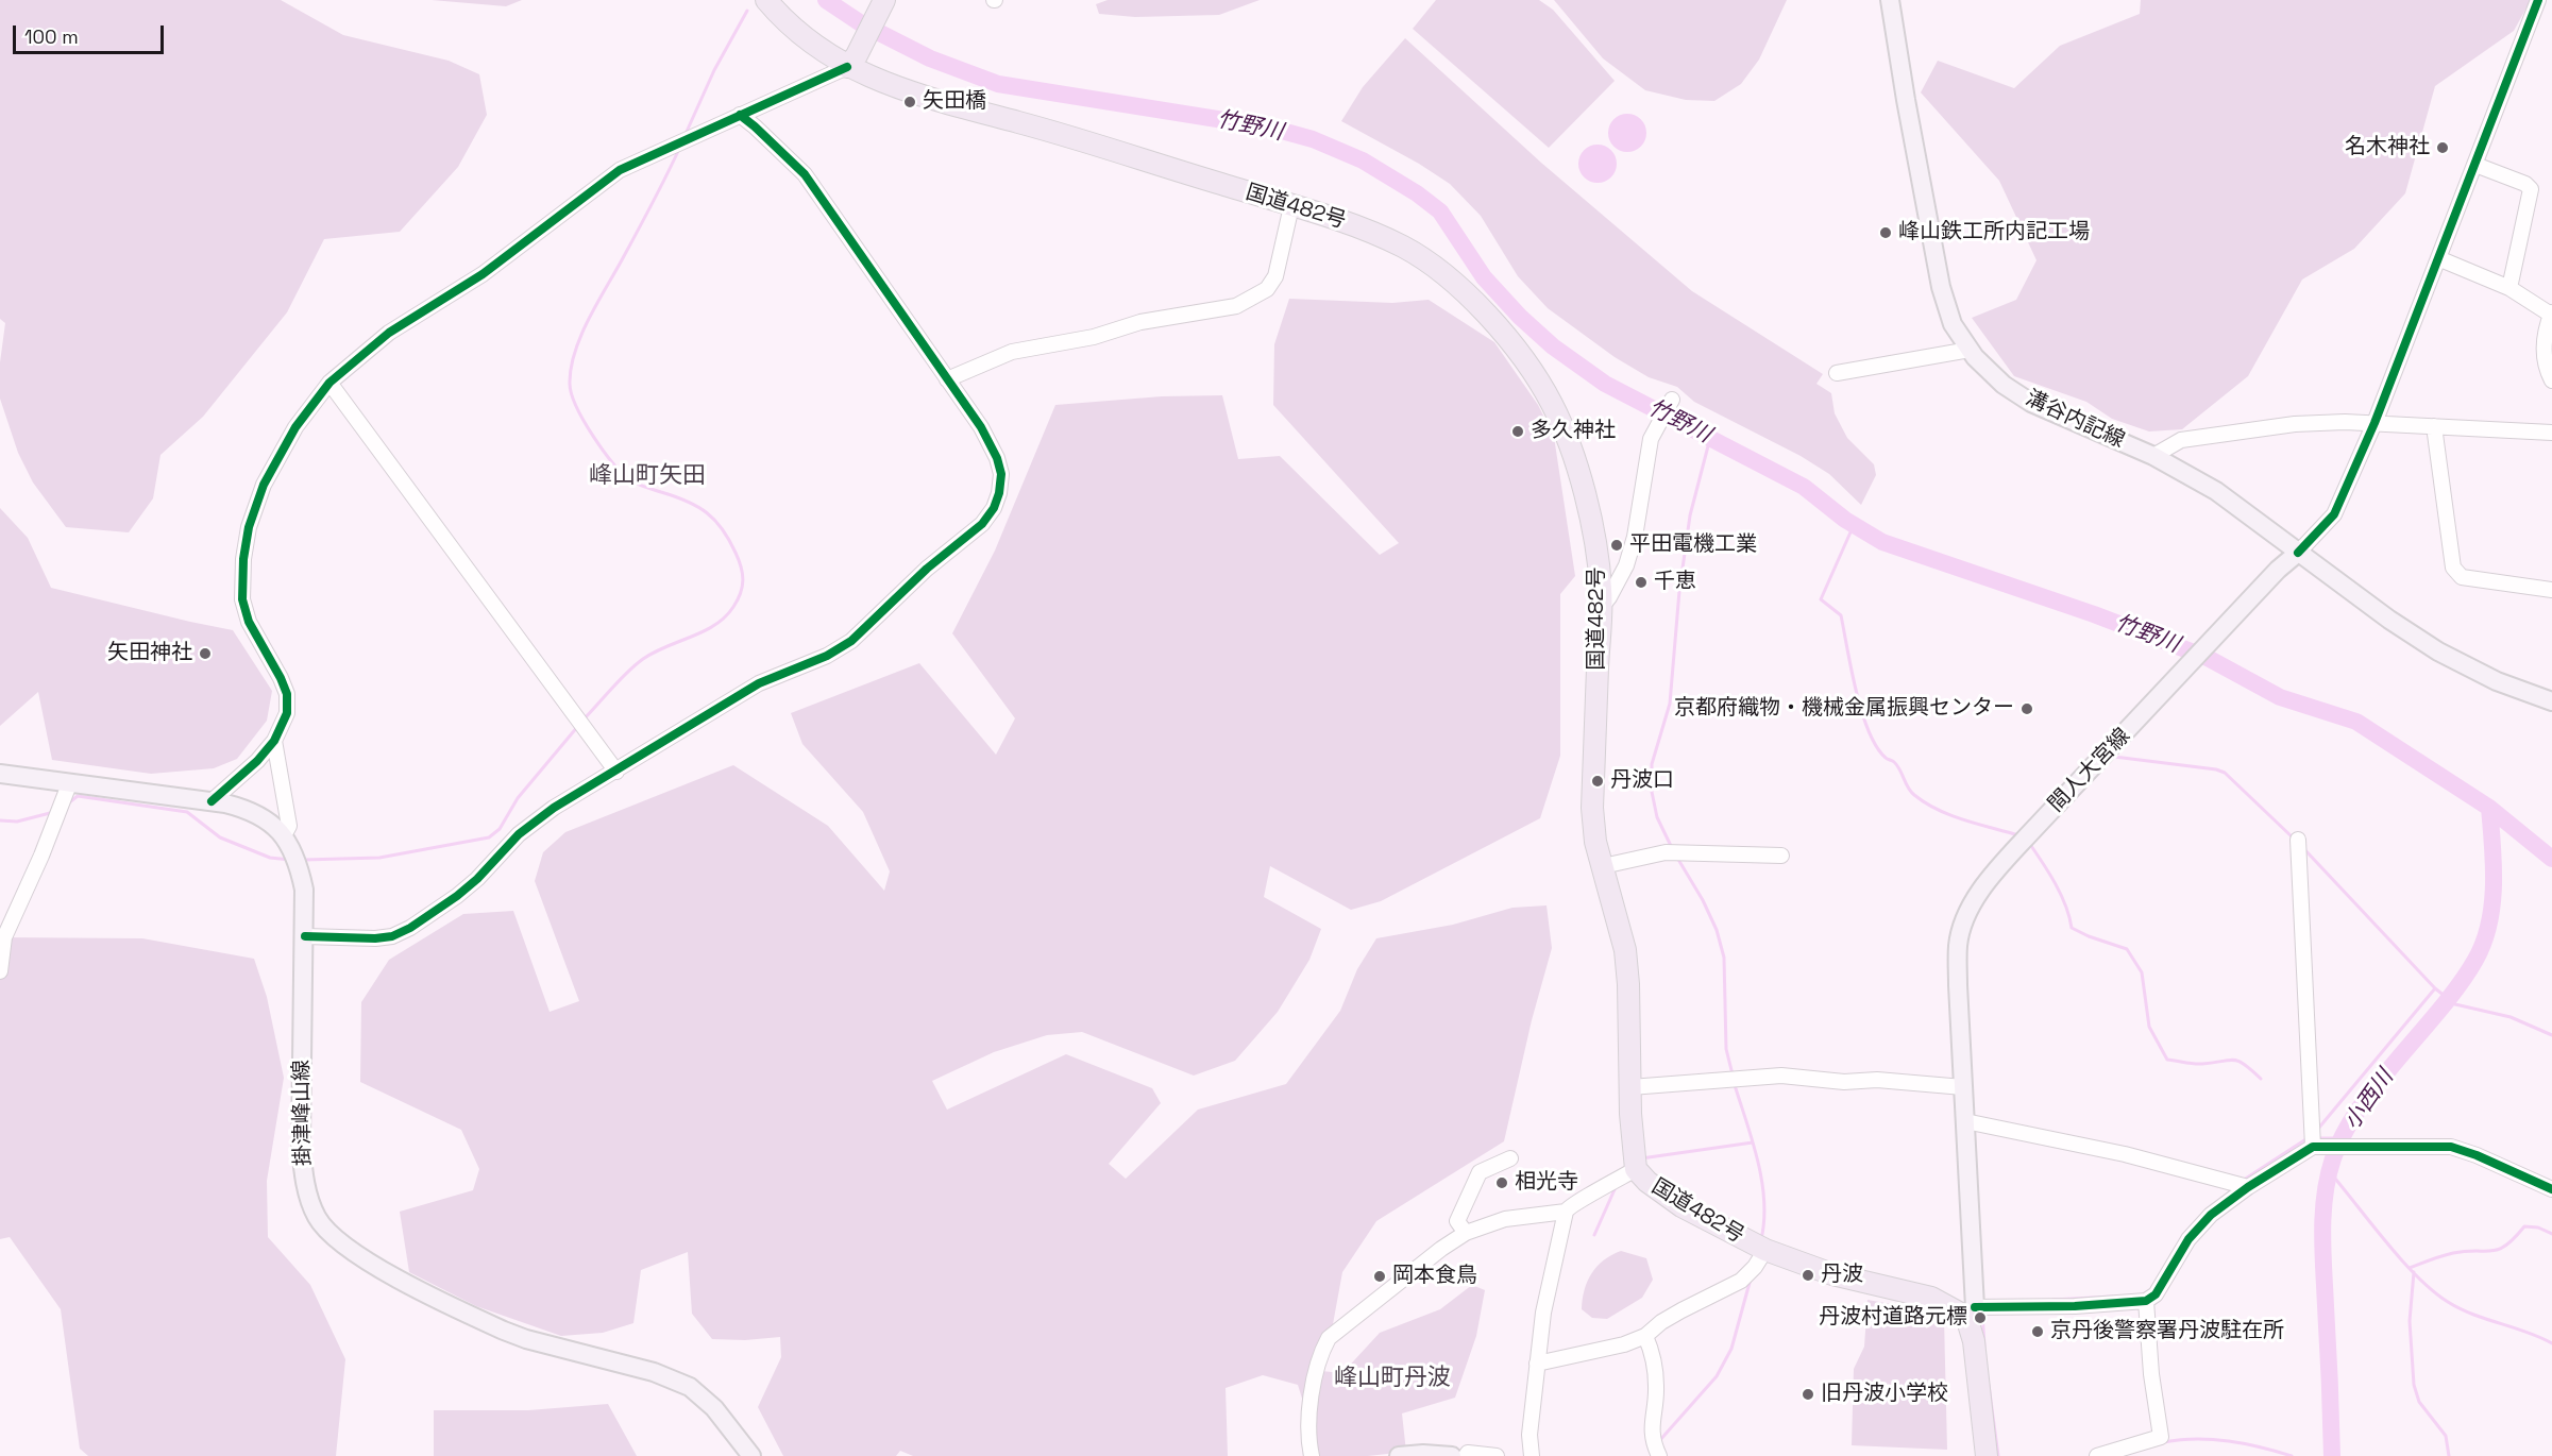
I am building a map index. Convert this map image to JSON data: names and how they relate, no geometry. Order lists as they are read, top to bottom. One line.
{"streets":{"highway":["国道482号"],"main road":["溝谷内記線","間人大宮線","掛津峰山線"]},"crossings":[["国道482号","間人大宮線"],["溝谷内記線","間人大宮線"]],"districts":["峰山町矢田","峰山町丹波"],"water":["竹野川","小西川"],"places":["矢田橋","名木神社","峰山鉄工所内記工場","多久神社","平田電機工業","千恵","矢田神社","京都府織物・機械金属振興センター","丹波口","相光寺","丹波","岡本食鳥","丹波村道路元標","京丹後警察署丹波駐在所","旧丹波小学校"],"scale_bar":"100 m"}
